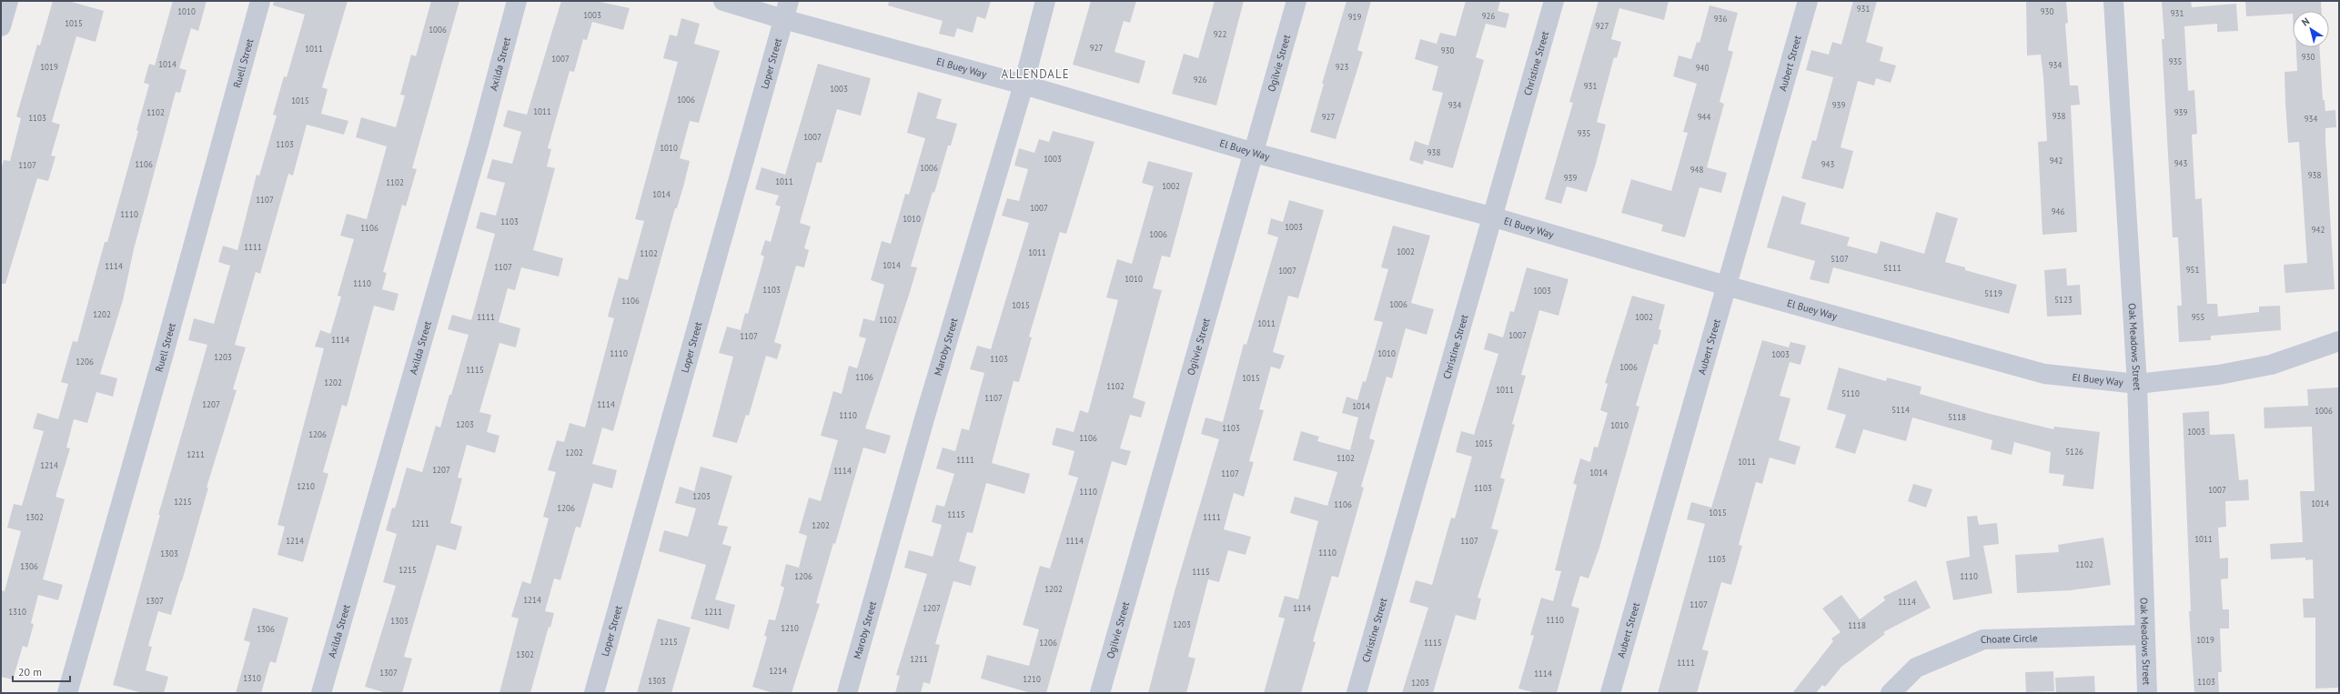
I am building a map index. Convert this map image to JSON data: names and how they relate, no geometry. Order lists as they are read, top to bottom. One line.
{"streets":{"street":["Ruell Street","Loper Street","Axilda Street","Ogilvie Street","Christine Street","Aubert Street","El Buey Way","Maroby Street","Oak Meadows Street","Choate Circle"]},"crossings":[["Loper Street","El Buey Way"],["Ogilvie Street","El Buey Way"],["Christine Street","El Buey Way"],["Aubert Street","El Buey Way"],["El Buey Way","Maroby Street"],["El Buey Way","Oak Meadows Street"],["Oak Meadows Street","Choate Circle"]],"districts":["ALLENDALE"],"house_numbers":["931","1010","930","931","1003","926","919","936","1015","927","1006","922","927","1011","930","930","1007","935","1014","934","1019","923","940","926","931","1003","1006","1015","934","939","1011","1102","939","938","927","944","1103","934","935","1007","1103","1010","938","1003","942","943","1106","943","1107","1006","948","938","939","1011","1102","1002","1014","1107","1007","946","1110","1010","1103","1003","1106","942","1006","1111","1002","1011","1102","5107","1014","1114","1107","5111","951","1007","1010","1110","1103","1003","5119","5123","1106","1006","1015","1202","1111","1002","955","1102","1011","1007","1107","1114","1110","1010","1003","1203","1103","1206","1006","1115","1106","1015","1202","1102","1011","5110","1107","1207","1114","1014","5114","1006","1110","5118","1203","1010","1103","1003","1206","1106","1015","5126","1202","1211","1102","1111","1011","1214","1207","1114","1014","1107","1210","1103","1007","1110","1203","1215","1014","1106","1206","1015","1115","1302","1111","1211","1202","1011","1214","1114","1107","1110","1303","1103","1102","1306","1215","1115","1206","1110","1202","1214","1307","1114","1107","1207","1114","1310","1211","1110","1303","1203","1118","1210","1306","1019","1215","1206","1115","1302","1211","1111","1214","1307","1114","1310","1210","1303","1103","1203"],"scale_bar":"20 m","north":"top left"}
